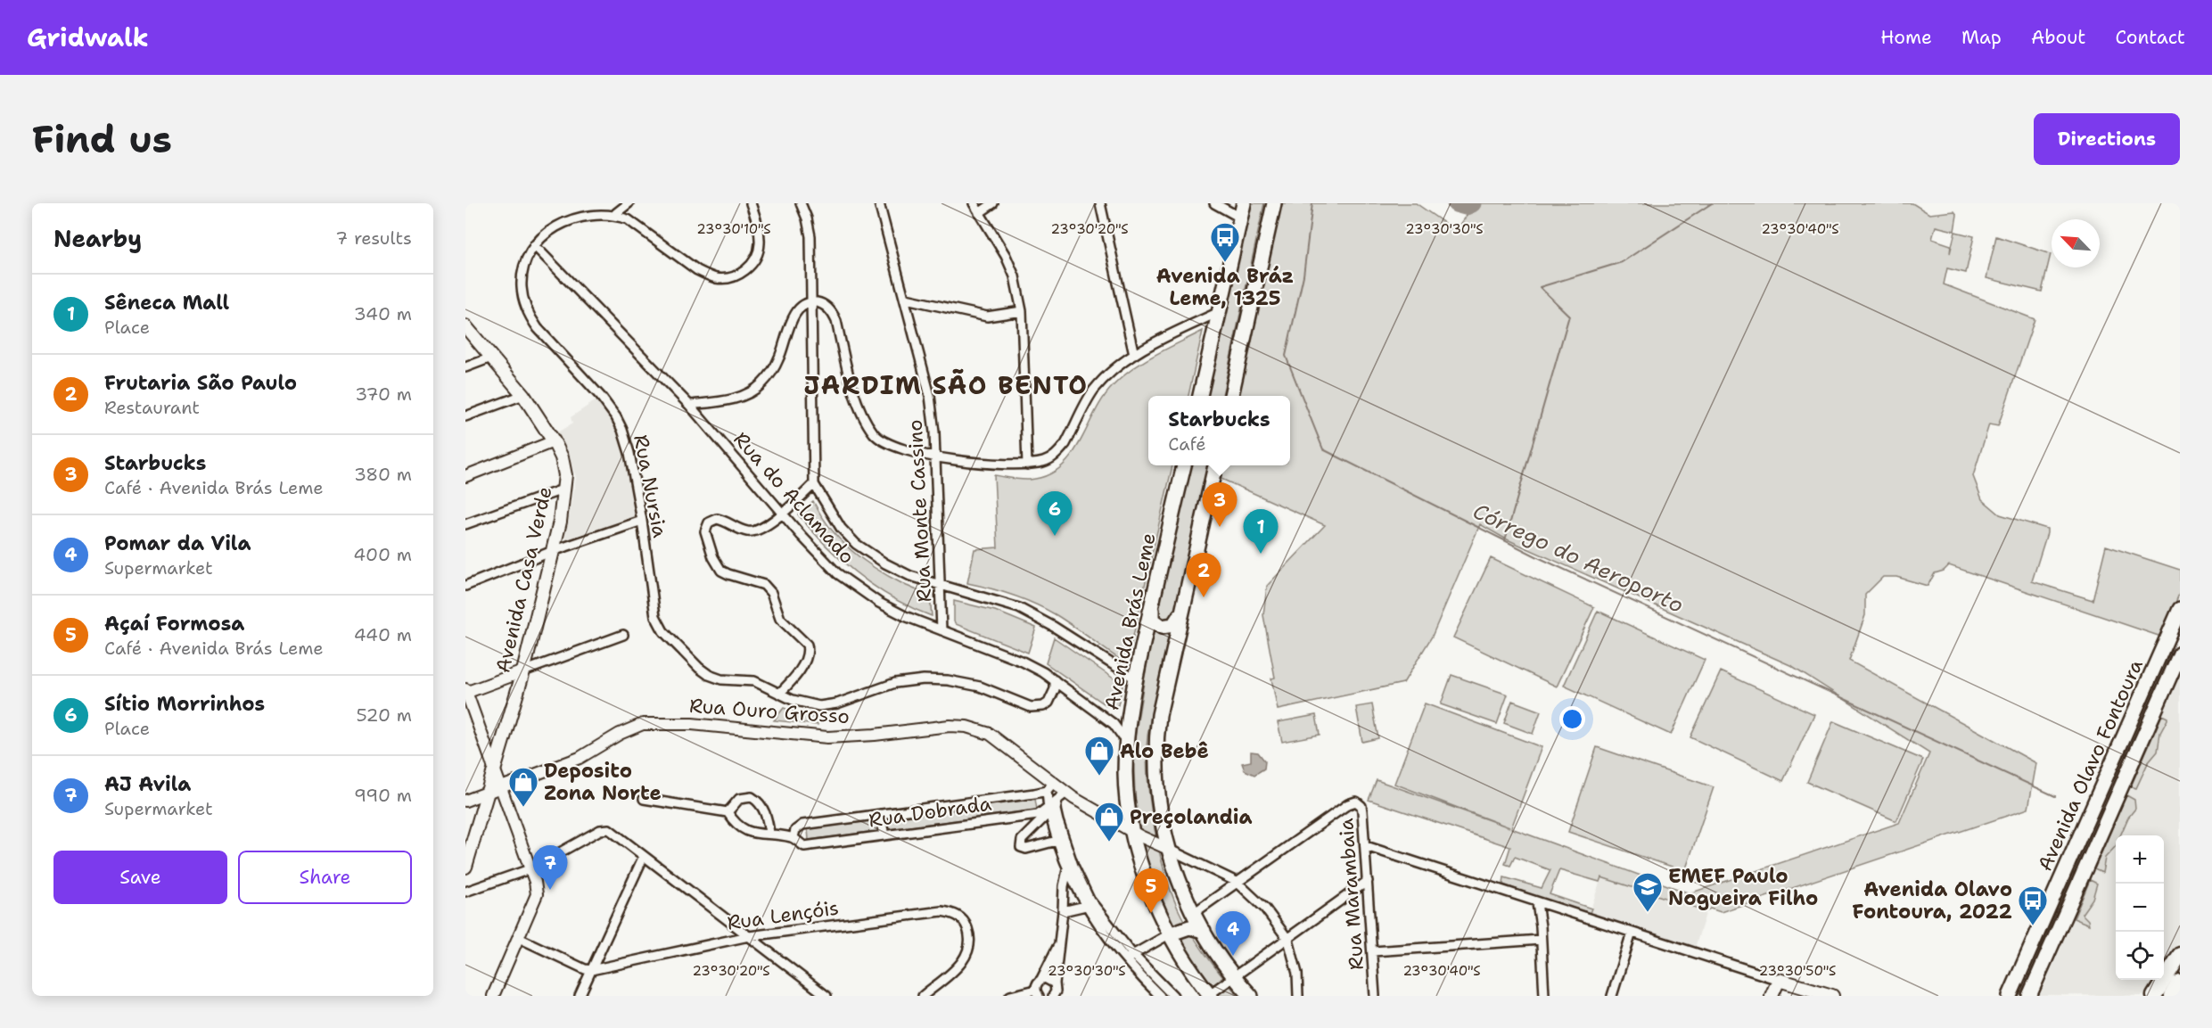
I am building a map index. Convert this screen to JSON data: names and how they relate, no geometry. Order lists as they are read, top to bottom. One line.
{"streets":{"main road":["Avenida Casa Verde","Avenida Brás Leme","Avenida Olavo Fontoura"],"street":["Rua Nursia","Rua do Aclamado","Rua Monte Cassino","Rua Ouro Grosso","Rua Dobrada","Rua Marambaia","Rua Lençóis"]},"crossings":[["Rua Nursia","Rua do Aclamado"],["Rua do Aclamado","Rua Monte Cassino"],["Rua do Aclamado","Avenida Brás Leme"],["Avenida Casa Verde","Rua Ouro Grosso"],["Avenida Brás Leme","Rua Ouro Grosso"],["Rua Ouro Grosso","Rua Dobrada"]],"districts":["JARDIM SÃO BENTO"],"water":["Córrego do Aeroporto"],"places":{"bus stop":["Avenida Bráz Leme, 1325","Avenida Olavo Fontoura, 2022"],"shop":["Alo Bebê","Deposito Zona Norte","Preçolandia"],"school or university":["EMEF Paulo Nogueira Filho"]},"north":"top left","page":{"header":"Gridwalk","nav":["Home","Map","About","Contact"],"buttons":["Directions",["Save","Share"]],"title":"Find us","heading":["Nearby","7 results"],"list":[{"mark":"1","name":"Sêneca Mall","note":"Place","value":"340 m"},{"mark":"2","name":"Frutaria São Paulo","note":"Restaurant","value":"370 m"},{"mark":"3","name":"Starbucks","note":"Café · Avenida Brás Leme","value":"380 m"},{"mark":"4","name":"Pomar da Vila","note":"Supermarket","value":"400 m"},{"mark":"5","name":"Açaí Formosa","note":"Café · Avenida Brás Leme","value":"440 m"},{"mark":"6","name":"Sítio Morrinhos","note":"Place","value":"520 m"},{"mark":"7","name":"AJ Avila","note":"Supermarket","value":"990 m"}],"popup":["Starbucks","Café"],"pins":["3","6","1","2","7","5","4"],"map_buttons":["+","−"]},"coordinates":["23°30'10\"S","23°30'20\"S","23°30'30\"S","23°30'40\"S","23°30'50\"S"]}
